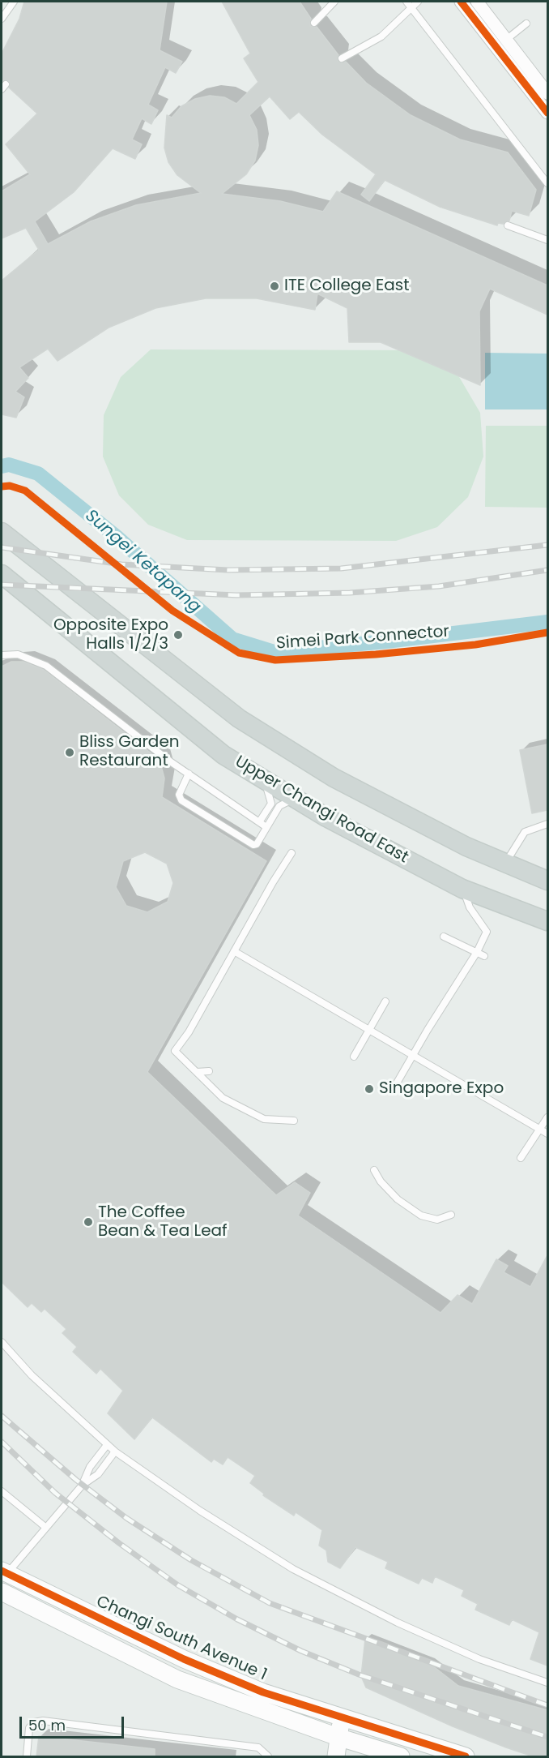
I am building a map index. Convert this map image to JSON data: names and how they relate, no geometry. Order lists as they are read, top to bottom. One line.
{"streets":{"main road":["Upper Changi Road East"],"street":["Changi South Avenue 1"],"cycle path":["Simei Park Connector"]},"water":["Sungei Ketapang"],"places":["ITE College East","Opposite Expo Halls 1/2/3","Bliss Garden Restaurant","Singapore Expo","The Coffee Bean & Tea Leaf"],"scale_bar":"50 m"}
